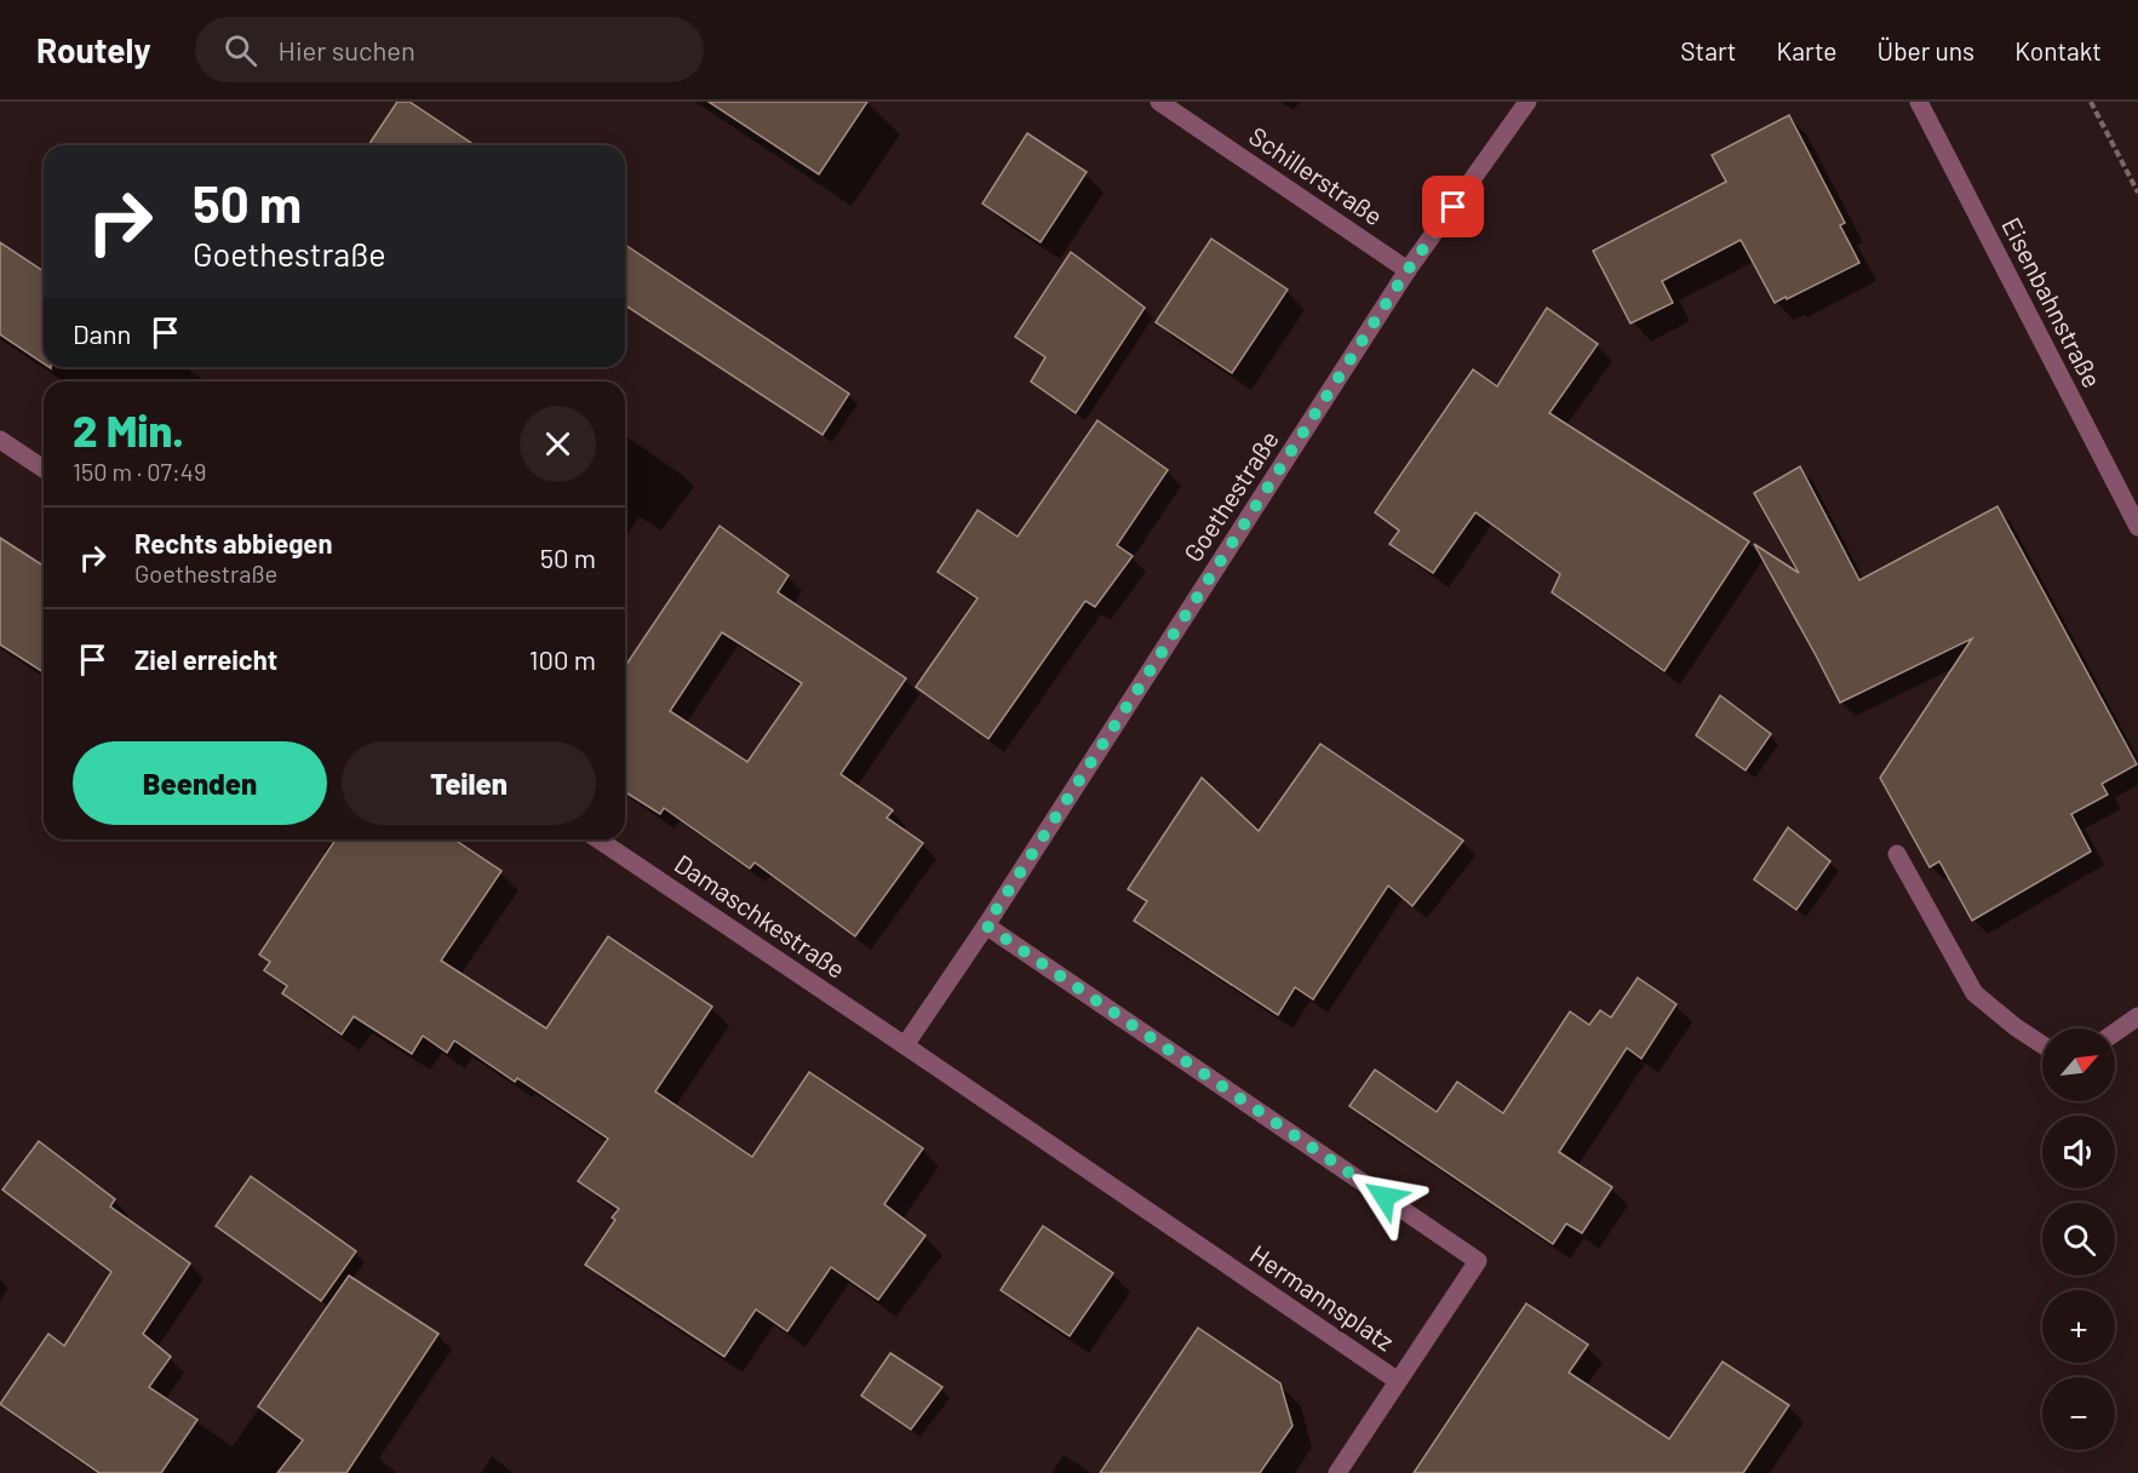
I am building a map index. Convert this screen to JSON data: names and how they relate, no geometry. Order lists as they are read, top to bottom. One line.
{"streets":{"street":["Schillerstraße","Eisenbahnstraße","Goethestraße","Damaschkestraße","Hermannsplatz"]},"crossings":[["Schillerstraße","Goethestraße"],["Goethestraße","Hermannsplatz"],["Damaschkestraße","Hermannsplatz"]],"north":"top right","page":{"header":"Routely","search":"Hier suchen","nav":["Start","Karte","Über uns","Kontakt"],"turn":["50 m","Goethestraße"],"then":"Dann","heading":["2 Min.","150 m · 07:49"],"list":[{"name":"Rechts abbiegen","note":"Goethestraße","value":"50 m"},{"name":"Ziel erreicht","value":"100 m"}],"buttons":["Beenden","Teilen"],"map_buttons":["+","−"]}}
